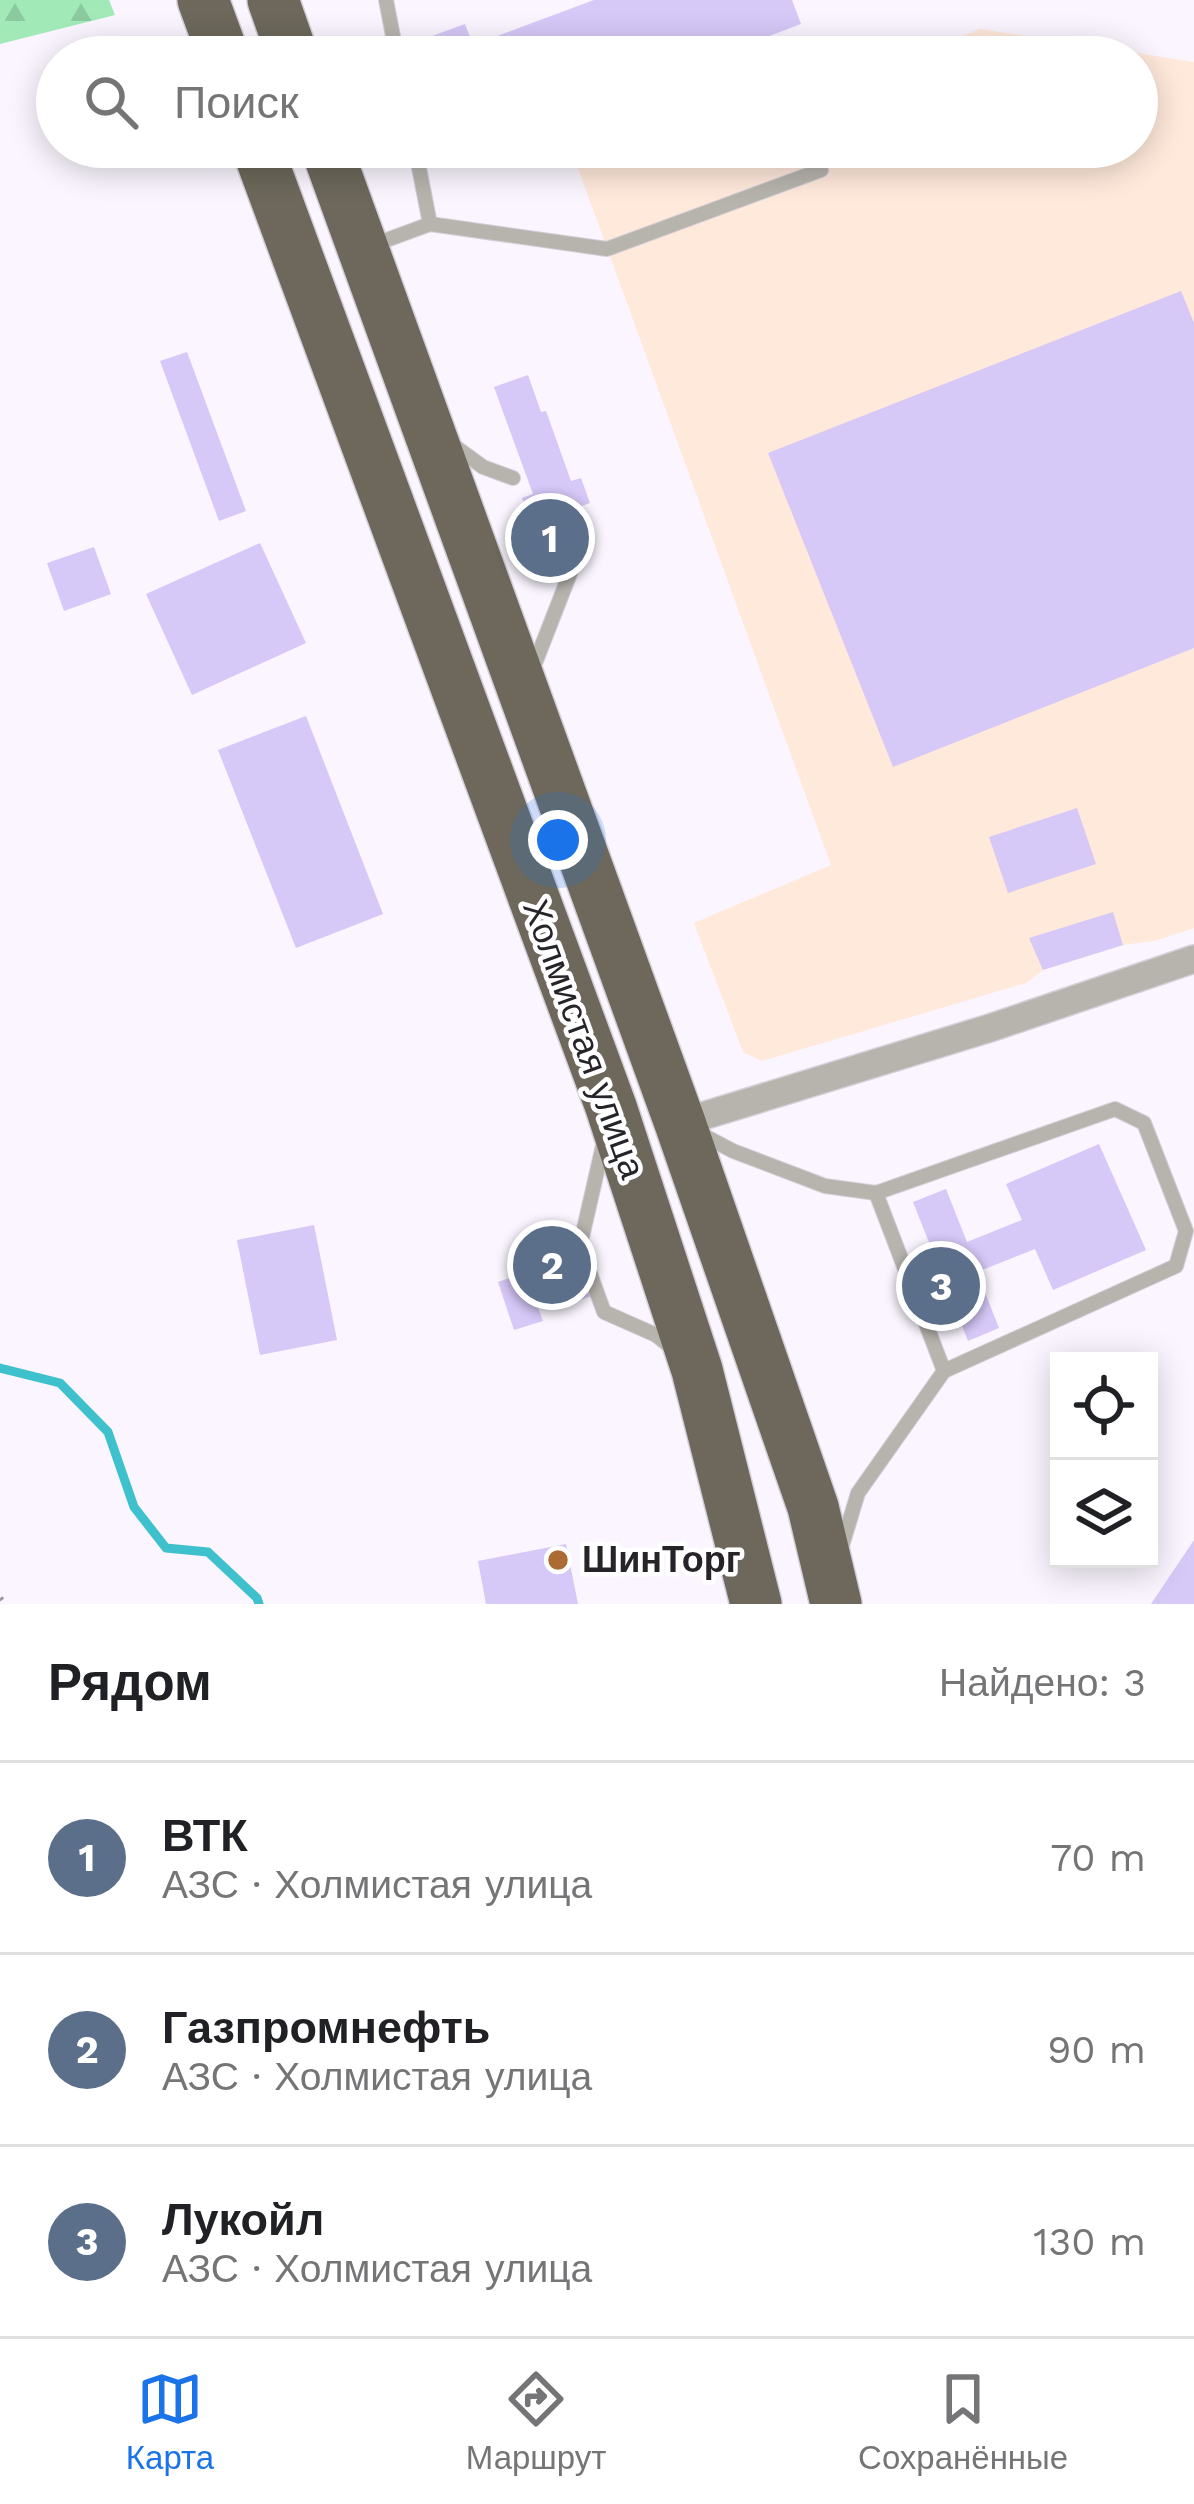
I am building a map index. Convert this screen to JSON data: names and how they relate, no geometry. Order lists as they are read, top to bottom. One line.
{"streets":{"highway":["Холмистая улица"]},"places":["ШинТорг"],"page":{"search":"Поиск","pins":["1","2","3"],"heading":["Рядом","Найдено: 3"],"list":[{"mark":"1","name":"ВТК","note":"АЗС · Холмистая улица","value":"70 m"},{"mark":"2","name":"Газпромнефть","note":"АЗС · Холмистая улица","value":"90 m"},{"mark":"3","name":"Лукойл","note":"АЗС · Холмистая улица","value":"130 m"}],"nav":["Карта","Маршрут","Сохранённые"]}}
